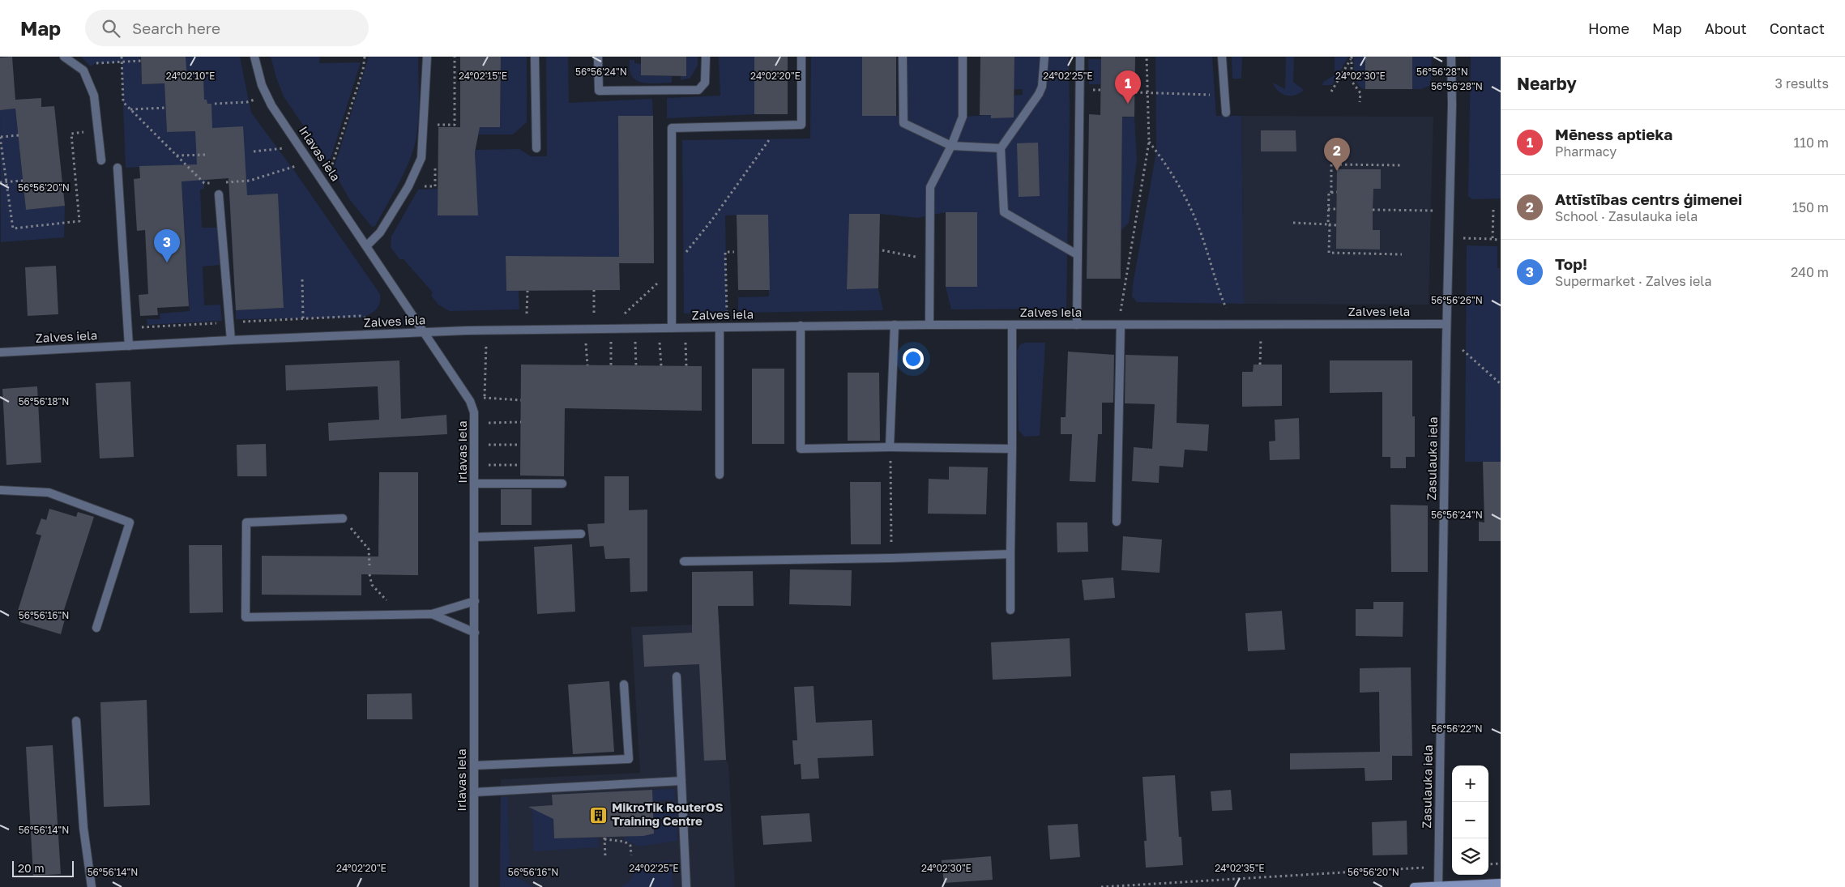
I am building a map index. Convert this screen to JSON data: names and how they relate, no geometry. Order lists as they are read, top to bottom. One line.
{"streets":{"street":["Irlavas iela","Zalves iela","Zasulauka iela"]},"crossings":[["Irlavas iela","Zalves iela"],["Zalves iela","Zasulauka iela"]],"places":{"building":["MikroTik RouterOS Training Centre"]},"scale_bar":"20 m","page":{"header":"Map","search":"Search here","nav":["Home","Map","About","Contact"],"heading":["Nearby","3 results"],"pins":["1","2","3"],"list":[{"mark":"1","name":"Mēness aptieka","note":"Pharmacy","value":"110 m"},{"mark":"2","name":"Attīstības centrs ģimenei","note":"School · Zasulauka iela","value":"150 m"},{"mark":"3","name":"Top!","note":"Supermarket · Zalves iela","value":"240 m"}],"map_buttons":["+","−"],"scale":"20 m"},"coordinates":["56°56'28\"N","56°56'24\"N","24°02'10\"E","24°02'15\"E","24°02'20\"E","24°02'25\"E","24°02'30\"E","56°56'20\"N","56°56'26\"N","56°56'18\"N","56°56'16\"N","56°56'22\"N","56°56'14\"N","24°02'35\"E"]}
